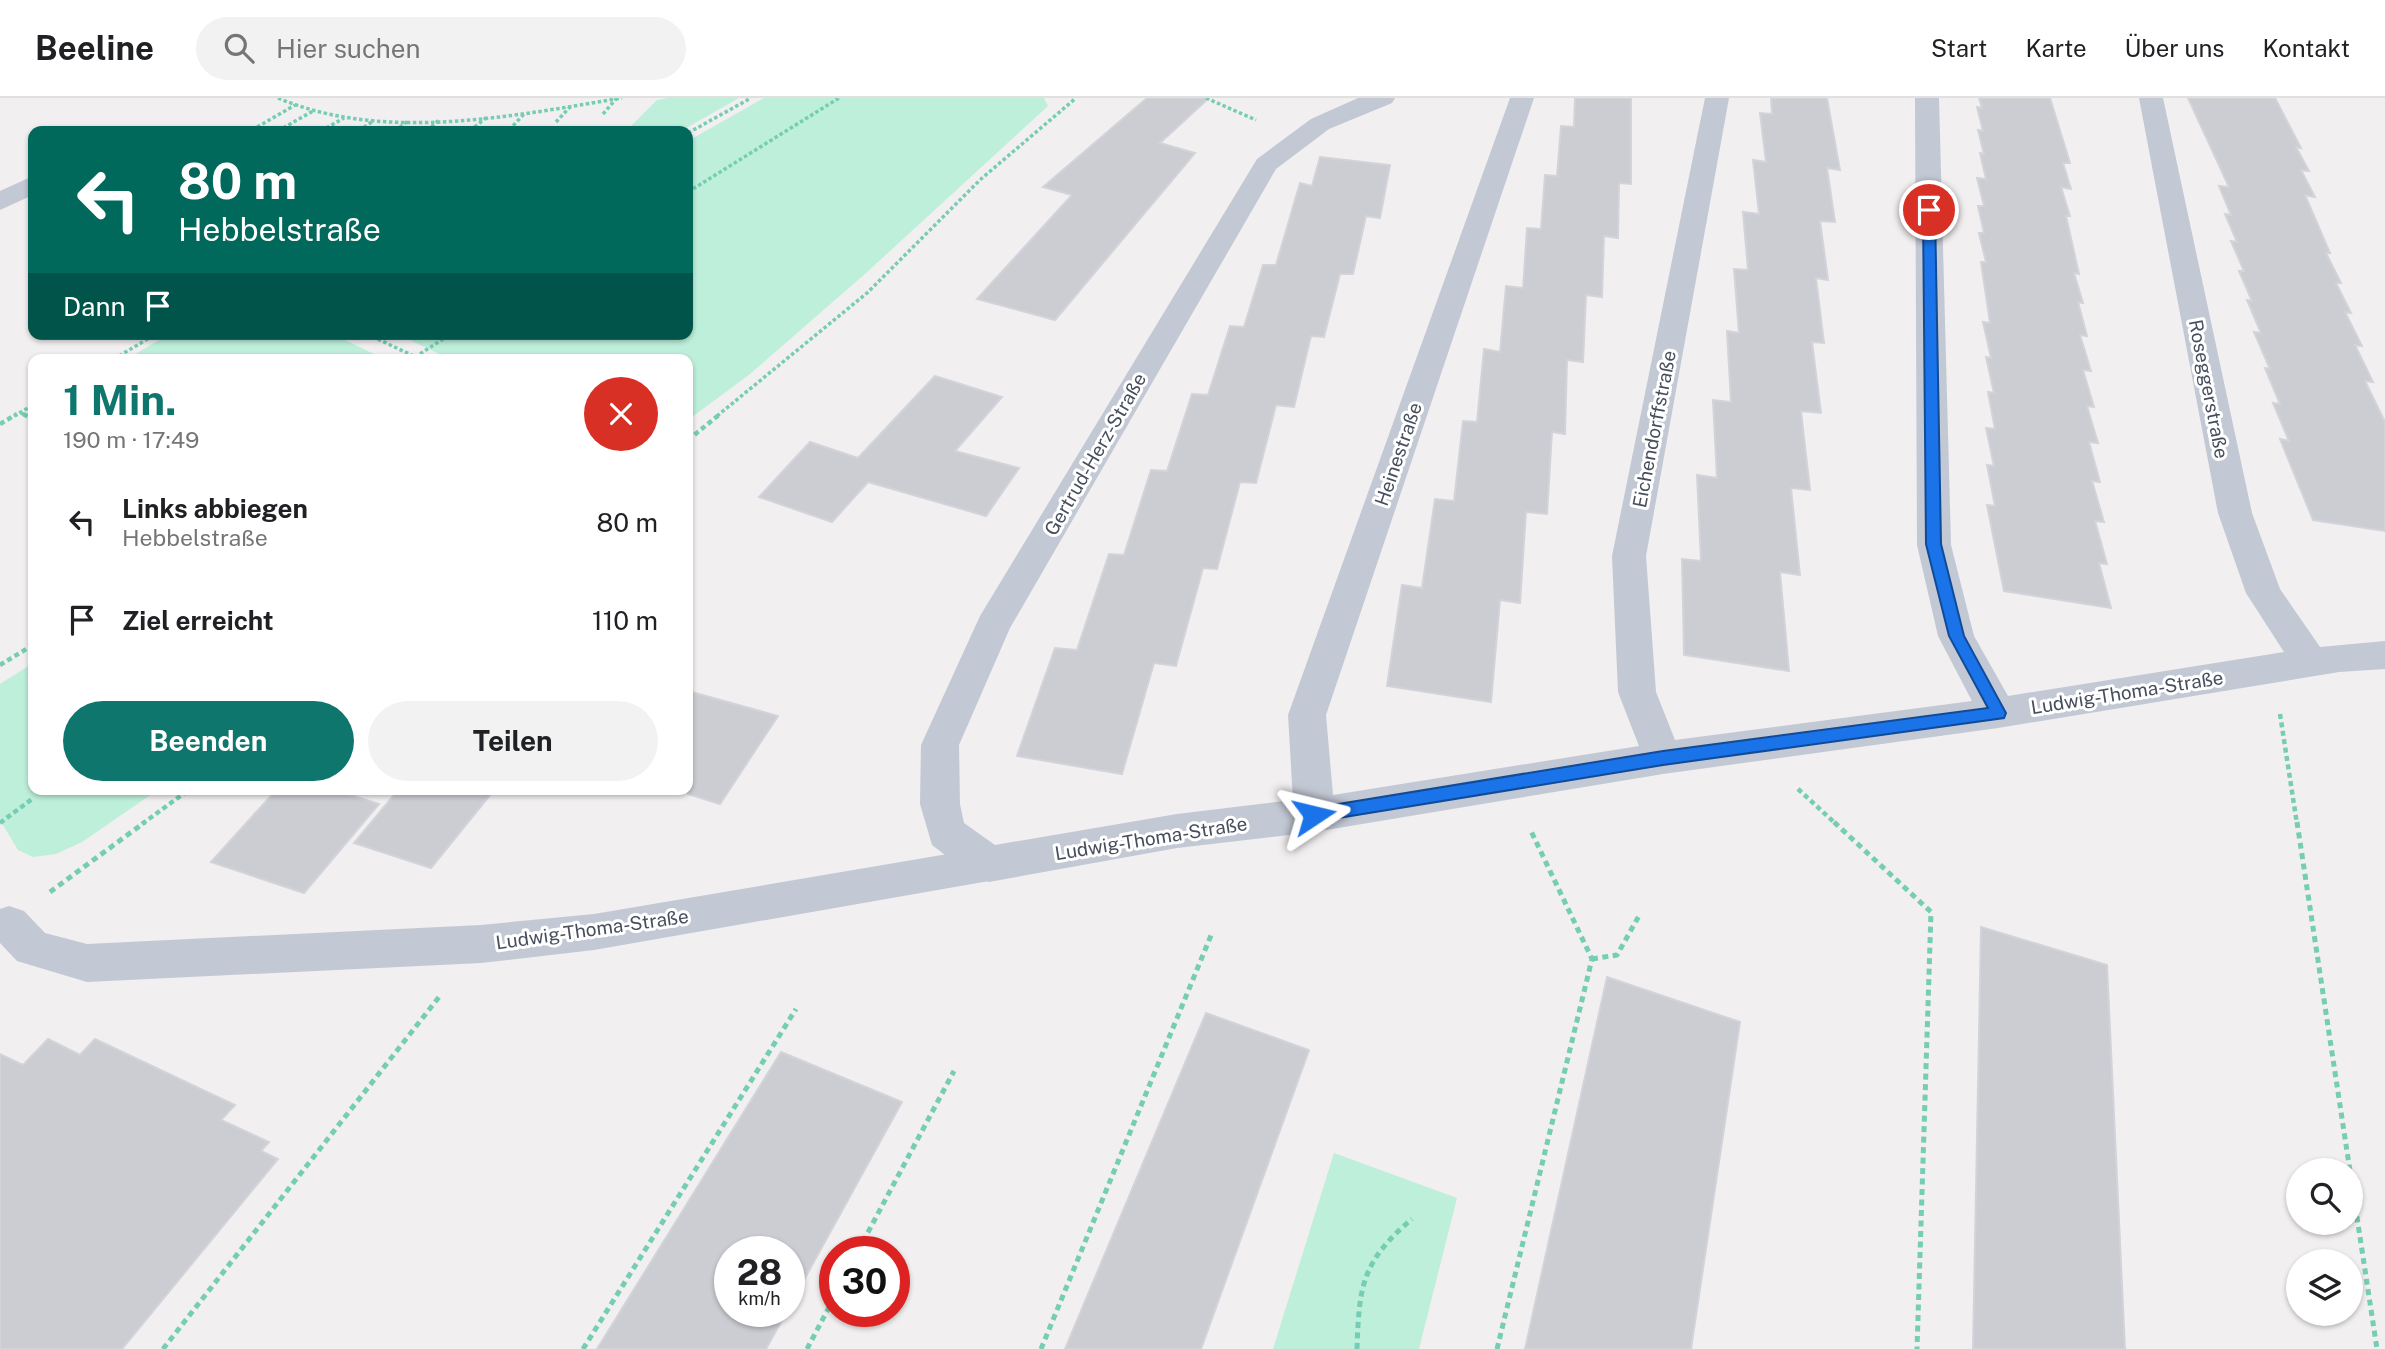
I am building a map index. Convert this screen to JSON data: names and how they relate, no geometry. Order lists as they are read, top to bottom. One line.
{"streets":{"street":["Roseggerstraße","Eichendorffstraße","Gertrud-Herz-Straße","Heinestraße","Ludwig-Thoma-Straße"]},"crossings":[["Roseggerstraße","Ludwig-Thoma-Straße"],["Eichendorffstraße","Ludwig-Thoma-Straße"],["Gertrud-Herz-Straße","Ludwig-Thoma-Straße"],["Heinestraße","Ludwig-Thoma-Straße"]],"page":{"header":"Beeline","search":"Hier suchen","nav":["Start","Karte","Über uns","Kontakt"],"turn":["80 m","Hebbelstraße"],"then":"Dann","heading":["1 Min.","190 m · 17:49"],"list":[{"name":"Links abbiegen","note":"Hebbelstraße","value":"80 m"},{"name":"Ziel erreicht","value":"110 m"}],"buttons":["Beenden","Teilen"],"speed":"28 km/h","limit":"30"}}
